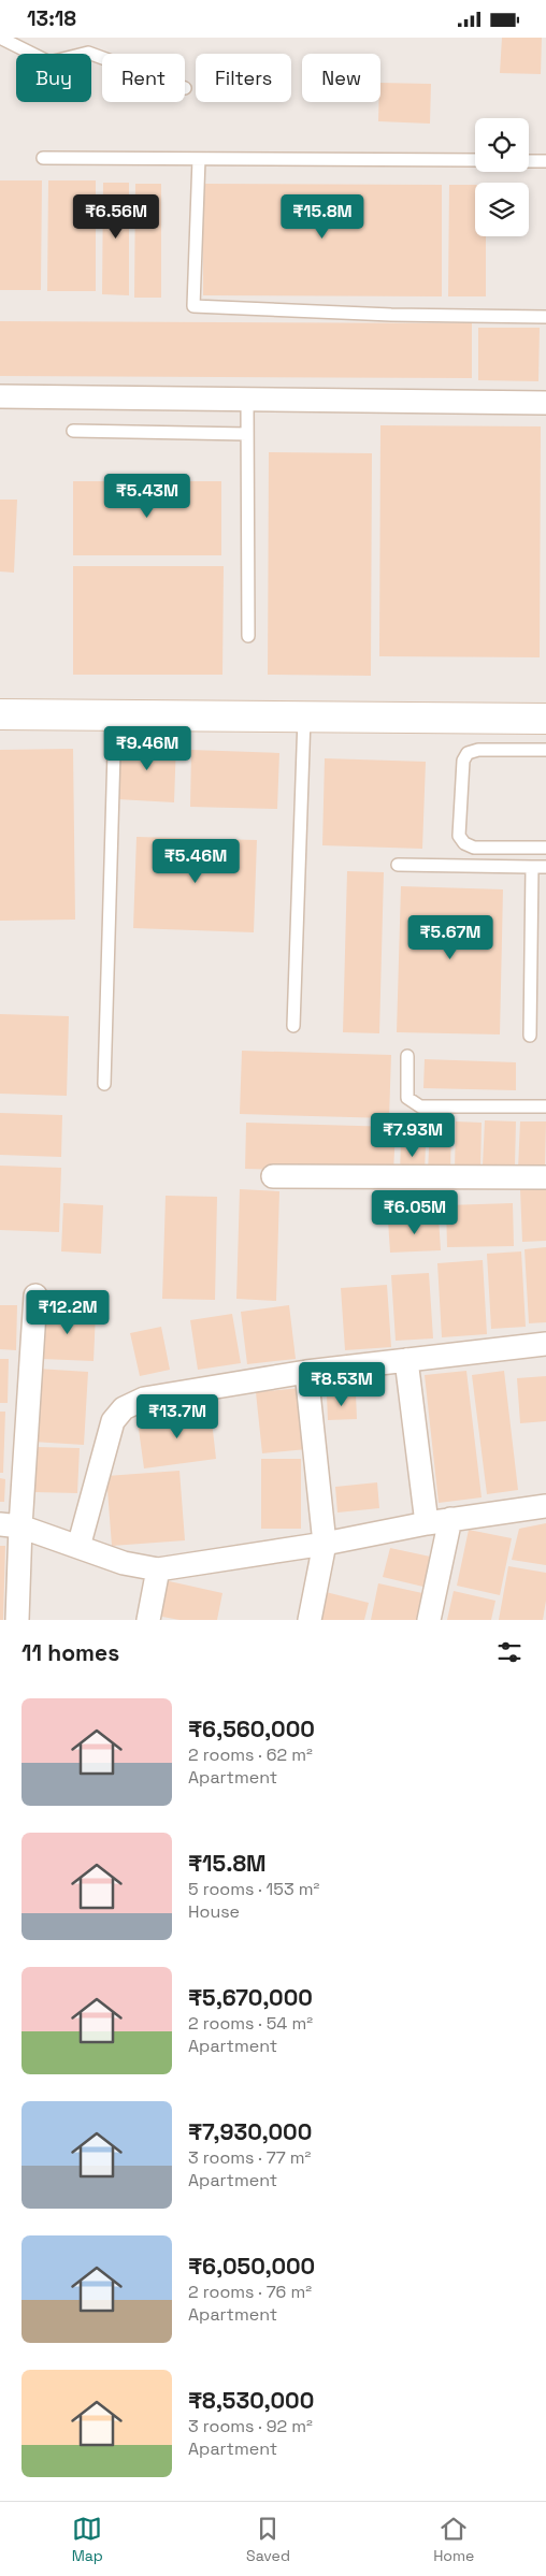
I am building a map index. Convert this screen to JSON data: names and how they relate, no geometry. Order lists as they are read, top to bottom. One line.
{"page":{"status":"13:18","chip":["Buy","Rent","Filters","New"],"price":["₹6.56M","₹15.8M","₹5.43M","₹9.46M","₹5.46M","₹5.67M","₹7.93M","₹6.05M","₹12.2M","₹8.53M","₹13.7M"],"heading":"11 homes","list":[{"name":"₹6,560,000","note":"2 rooms · 62 m² · Apartment"},{"name":"₹15.8M","note":"5 rooms · 153 m² · House"},{"name":"₹5,670,000","note":"2 rooms · 54 m² · Apartment"},{"name":"₹7,930,000","note":"3 rooms · 77 m² · Apartment"},{"name":"₹6,050,000","note":"2 rooms · 76 m² · Apartment"},{"name":"₹8,530,000","note":"3 rooms · 92 m² · Apartment"}],"tabs":["Map","Saved","Home"]}}
